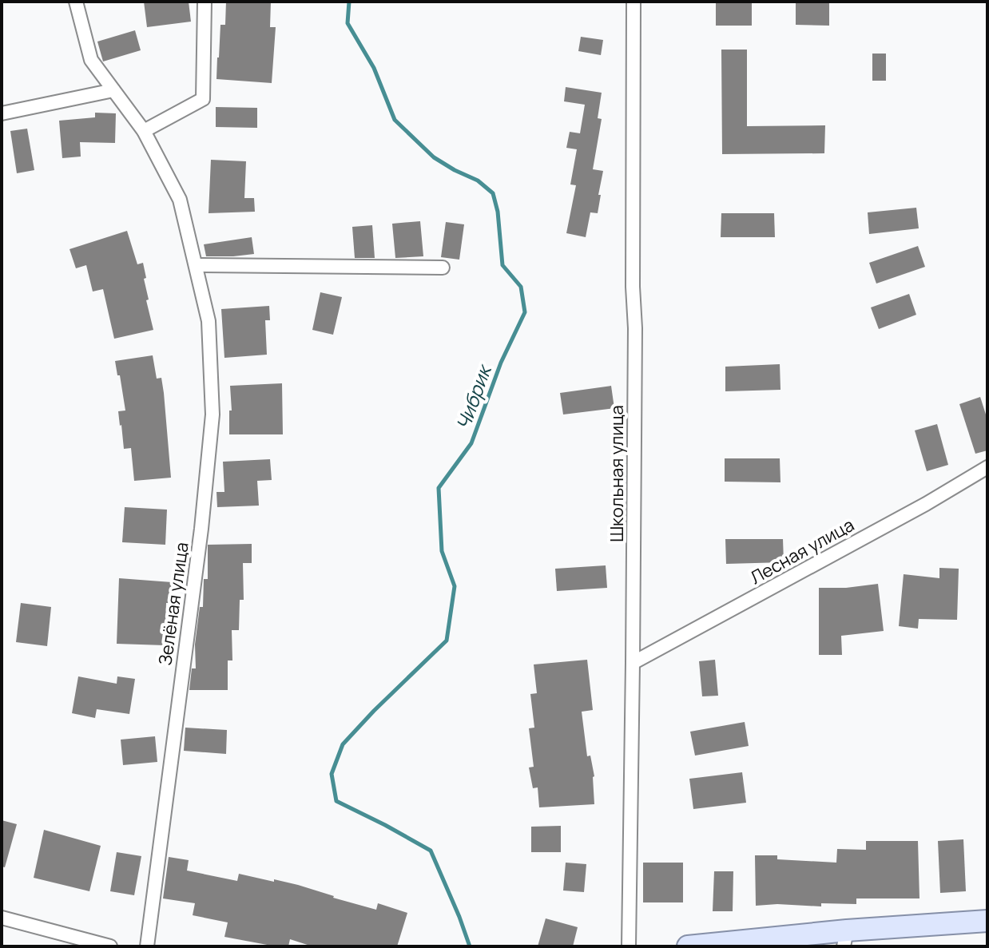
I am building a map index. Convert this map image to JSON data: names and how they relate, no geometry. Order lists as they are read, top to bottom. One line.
{"streets":{"street":["Школьная улица","Лесная улица","Зелёная улица"]},"crossings":[["Школьная улица","Лесная улица"]],"water":["Чибрик"]}
